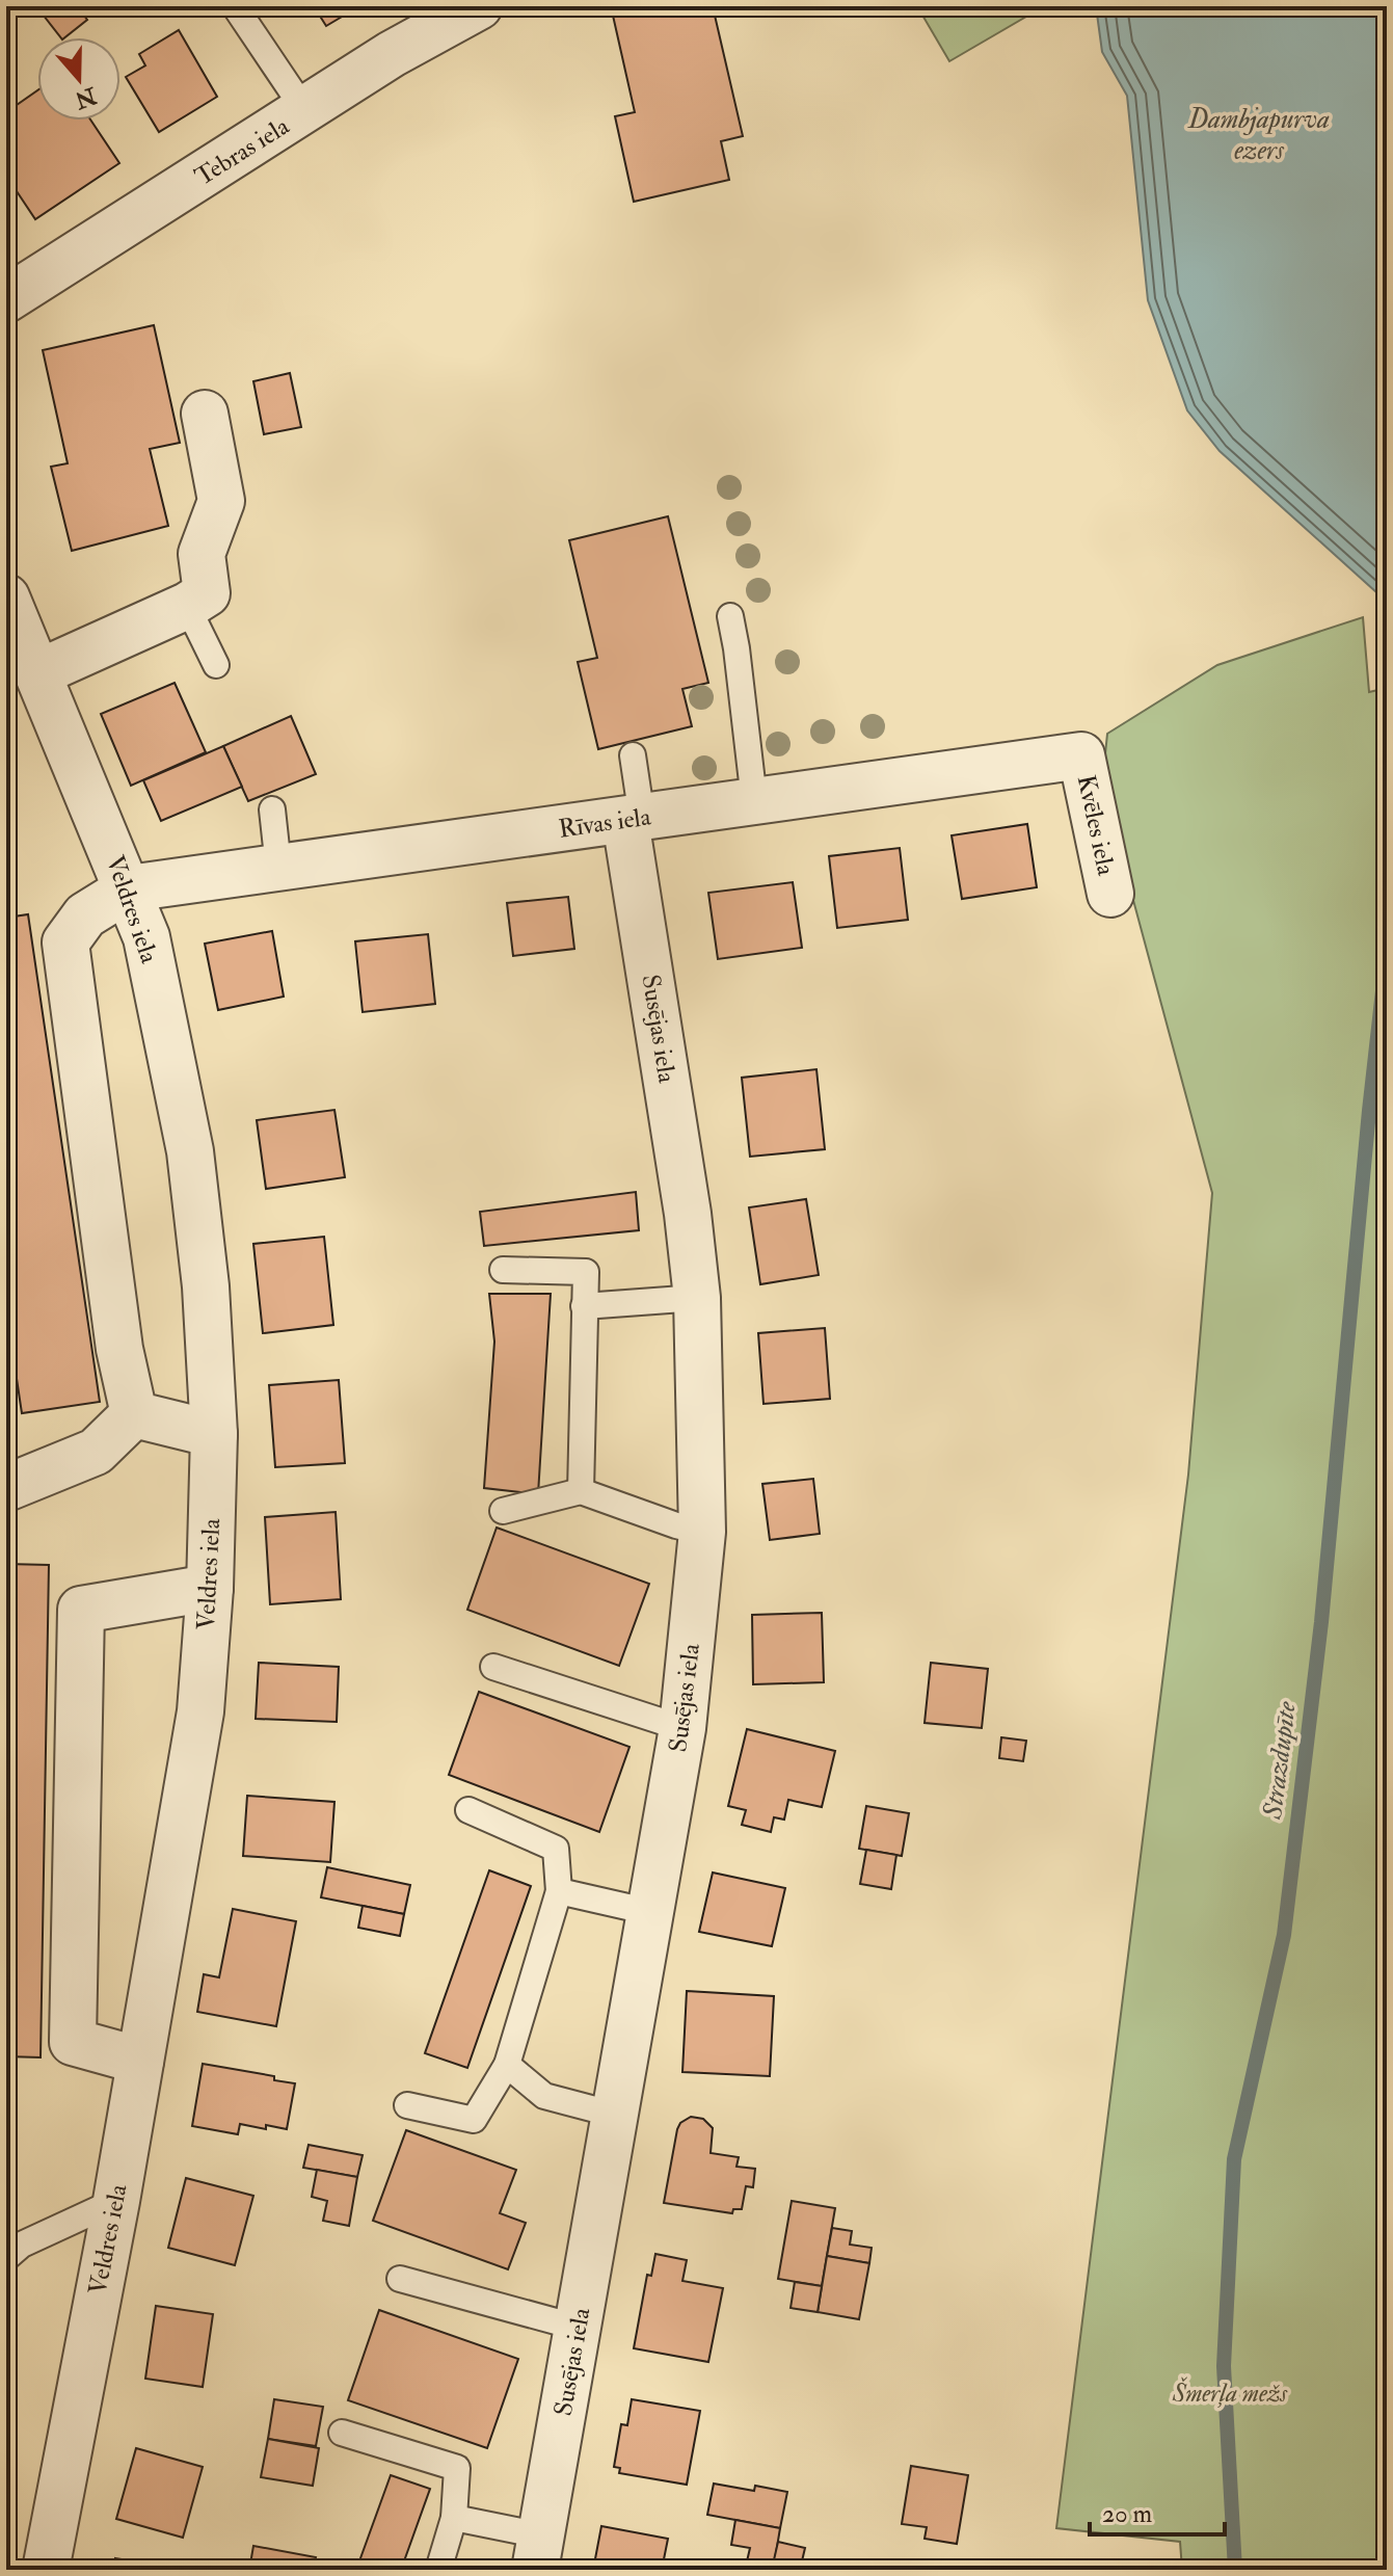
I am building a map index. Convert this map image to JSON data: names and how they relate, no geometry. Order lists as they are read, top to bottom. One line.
{"streets":{"street":["Tebras iela","Rīvas iela","Kvēles iela","Veldres iela","Susējas iela"]},"crossings":[["Rīvas iela","Kvēles iela"],["Rīvas iela","Veldres iela"],["Rīvas iela","Susējas iela"]],"water":["Dambjapurva ezers","Strazdupīte"],"parks":["Šmerļa mežs"],"scale_bar":"20 m","north":"bottom"}
